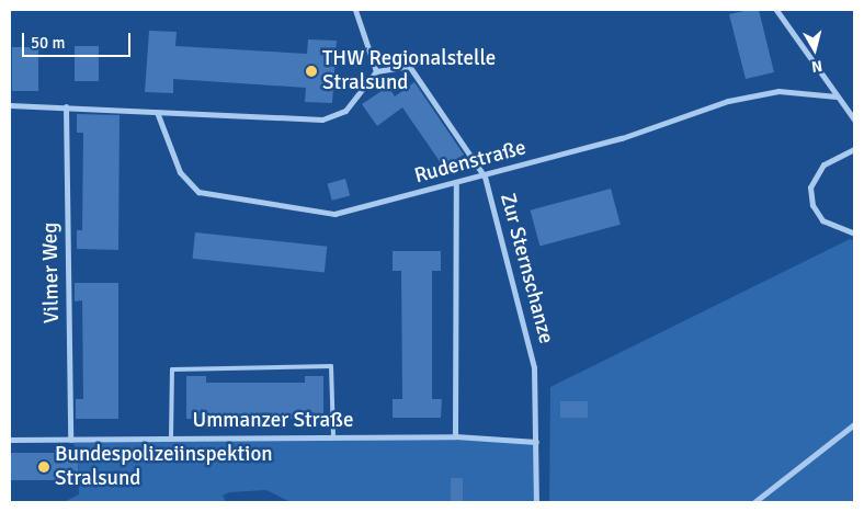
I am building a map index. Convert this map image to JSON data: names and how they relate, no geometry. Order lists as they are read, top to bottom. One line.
{"streets":{"street":["Rudenstraße","Zur Sternschanze","Vilmer Weg","Ummanzer Straße"]},"crossings":[["Rudenstraße","Zur Sternschanze"],["Zur Sternschanze","Ummanzer Straße"],["Vilmer Weg","Ummanzer Straße"]],"places":["THW Regionalstelle Stralsund","Bundespolizeiinspektion Stralsund"],"scale_bar":"50 m","north":"bottom"}
